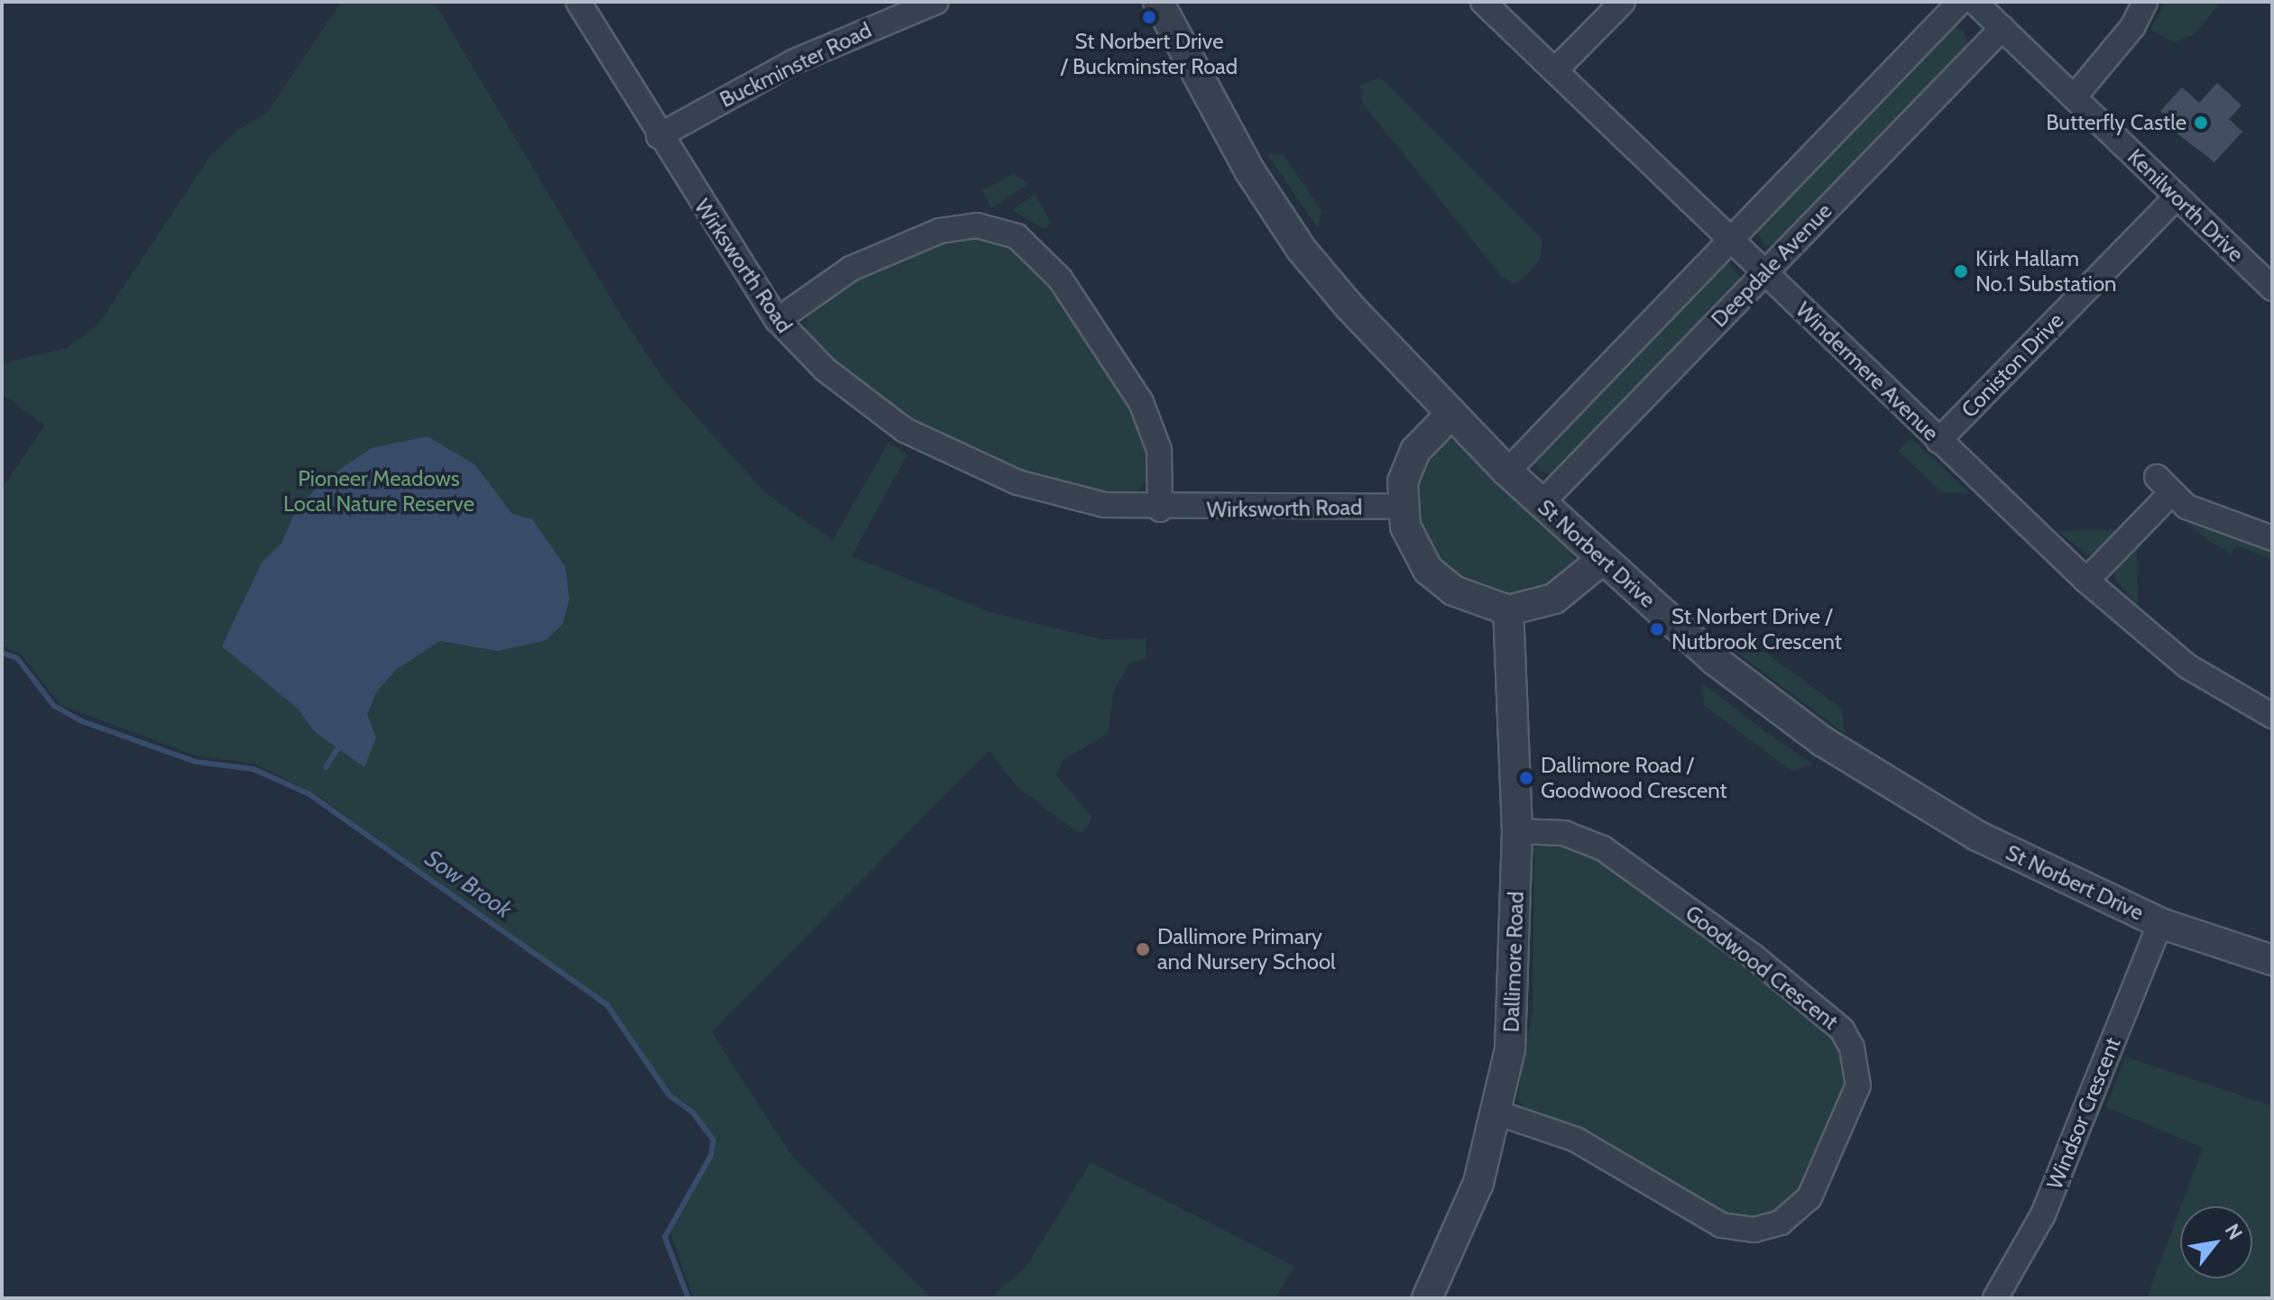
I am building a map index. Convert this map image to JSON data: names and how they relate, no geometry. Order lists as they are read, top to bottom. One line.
{"streets":{"street":["Buckminster Road","Kenilworth Drive","Deepdale Avenue","Wirksworth Road","Coniston Drive","Windermere Avenue","St Norbert Drive","Dallimore Road","Goodwood Crescent","Windsor Crescent"]},"crossings":[["Buckminster Road","Wirksworth Road"],["Kenilworth Drive","Deepdale Avenue"],["Kenilworth Drive","Coniston Drive"],["Deepdale Avenue","Windermere Avenue"],["Deepdale Avenue","St Norbert Drive"],["Coniston Drive","Windermere Avenue"],["St Norbert Drive","Windsor Crescent"],["Dallimore Road","Goodwood Crescent"]],"water":["Sow Brook"],"parks":["Pioneer Meadows Local Nature Reserve"],"places":["St Norbert Drive / Buckminster Road","Butterfly Castle","Kirk Hallam No.1 Substation","St Norbert Drive / Nutbrook Crescent","Dallimore Road / Goodwood Crescent","Dallimore Primary and Nursery School"],"north":"top right"}
